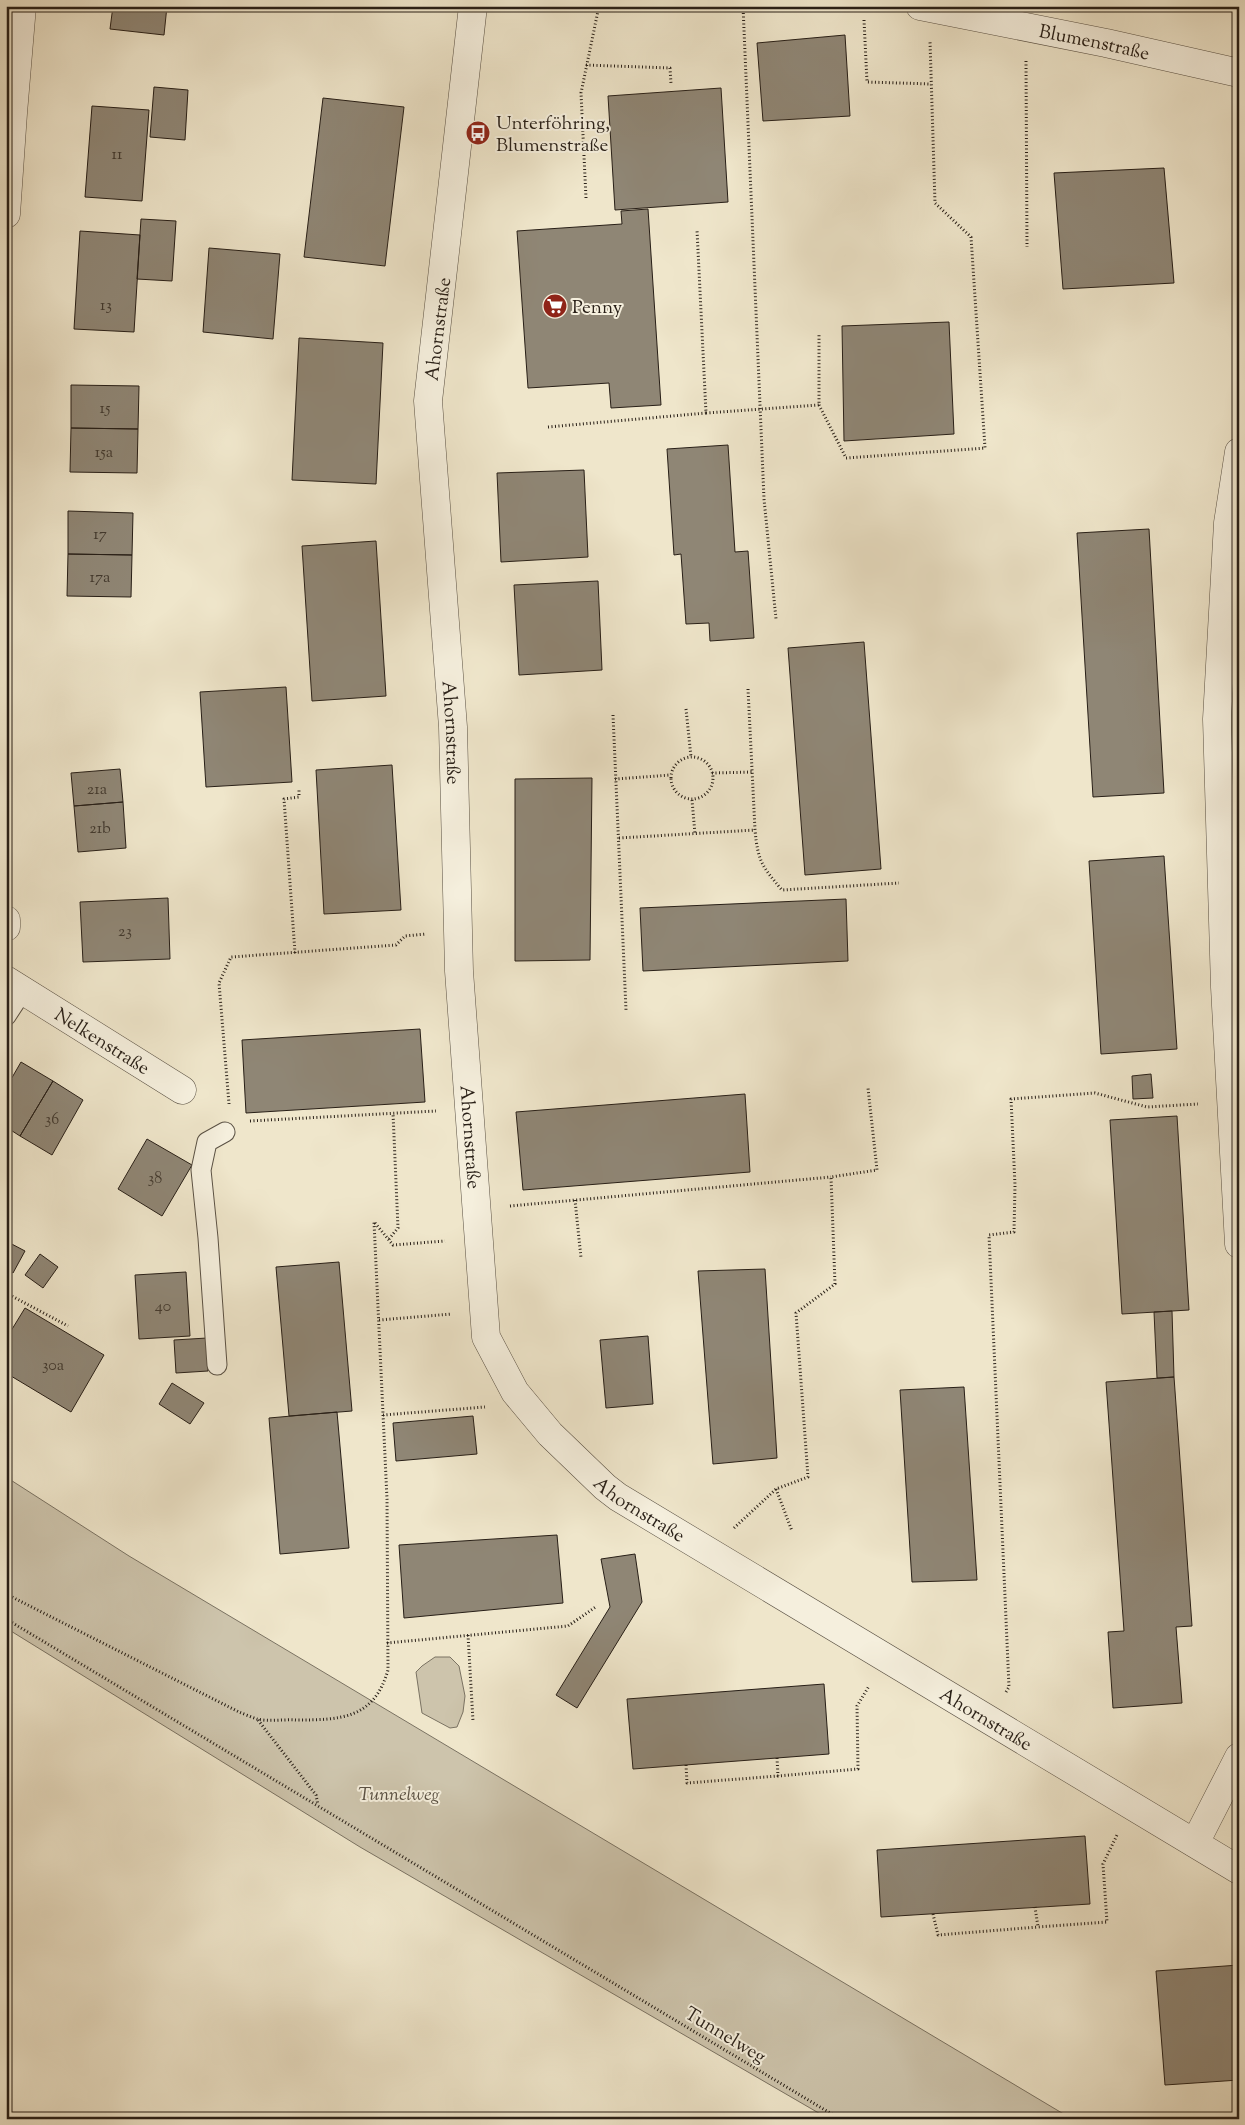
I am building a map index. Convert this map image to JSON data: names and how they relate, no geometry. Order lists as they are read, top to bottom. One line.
{"streets":{"street":["Blumenstraße","Ahornstraße","Nelkenstraße"],"path":["Tunnelweg"]},"parks":["Tunnelweg"],"places":{"bus stop":["Unterföhring, Blumenstraße"],"supermarket":["Penny"]},"house_numbers":["11","13","15","15a","17","17a","21a","21b","23","36","38","40","30a"]}
